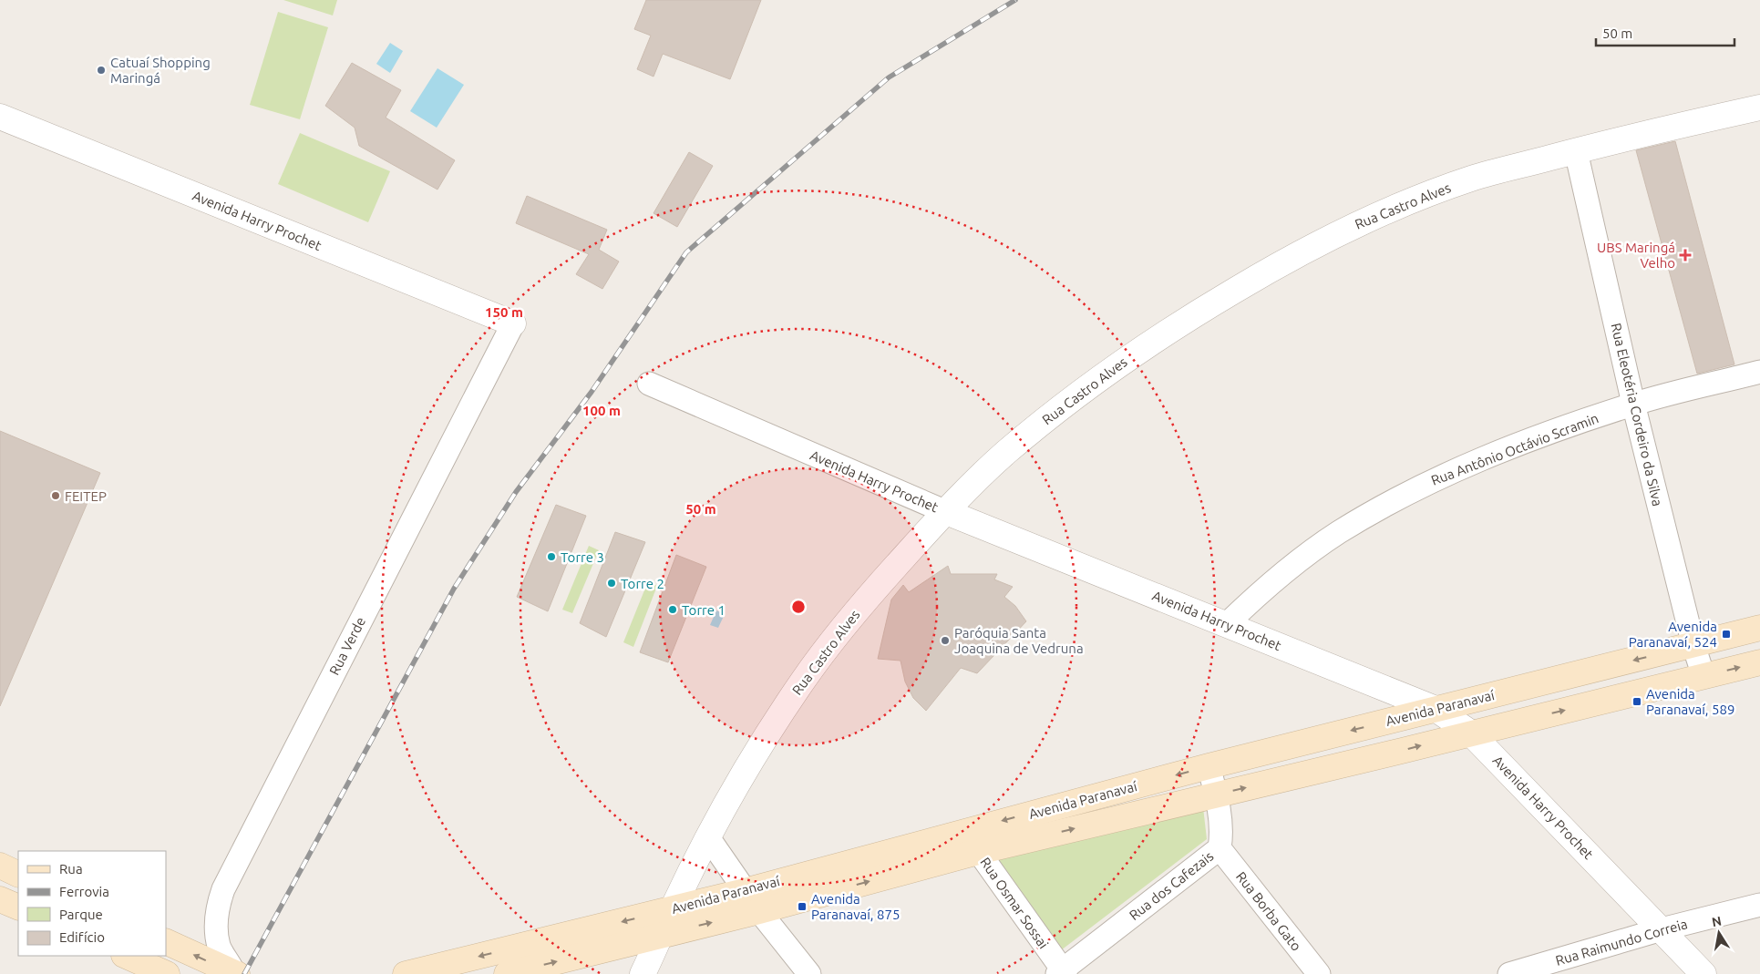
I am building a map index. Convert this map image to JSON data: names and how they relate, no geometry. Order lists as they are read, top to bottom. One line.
{"streets":{"main road":["Avenida Paranavaí"],"street":["Rua Castro Alves","Avenida Harry Prochet","Rua Eleotéria Cordeiro da Silva","Rua Antônio Octávio Scramin","Rua Verde","Rua dos Cafezais","Rua Osmar Sossai","Rua Borba Gato","Rua Raimundo Correia"]},"crossings":[["Rua Castro Alves","Avenida Harry Prochet"],["Rua Castro Alves","Rua Eleotéria Cordeiro da Silva"],["Rua Castro Alves","Avenida Paranavaí"],["Avenida Harry Prochet","Rua Antônio Octávio Scramin"],["Avenida Harry Prochet","Rua Verde"],["Avenida Harry Prochet","Avenida Paranavaí"],["Avenida Harry Prochet","Rua Raimundo Correia"],["Rua Eleotéria Cordeiro da Silva","Rua Antônio Octávio Scramin"],["Rua Eleotéria Cordeiro da Silva","Avenida Paranavaí"],["Avenida Paranavaí","Rua dos Cafezais"],["Avenida Paranavaí","Rua Osmar Sossai"],["Rua dos Cafezais","Rua Osmar Sossai"],["Rua dos Cafezais","Rua Borba Gato"]],"places":{"other":["Catuaí Shopping Maringá","FEITEP","Torre 3","Torre 2","Torre 1","Paróquia Santa Joaquina de Vedruna"],"health":["UBS Maringá Velho"],"transit":["Avenida Paranavaí, 524","Avenida Paranavaí, 589","Avenida Paranavaí, 875"]},"legend":["Rua","Ferrovia","Parque","Edifício"],"scale_bar":"50 m","north":"top","rings":["150 m","100 m","50 m"]}
